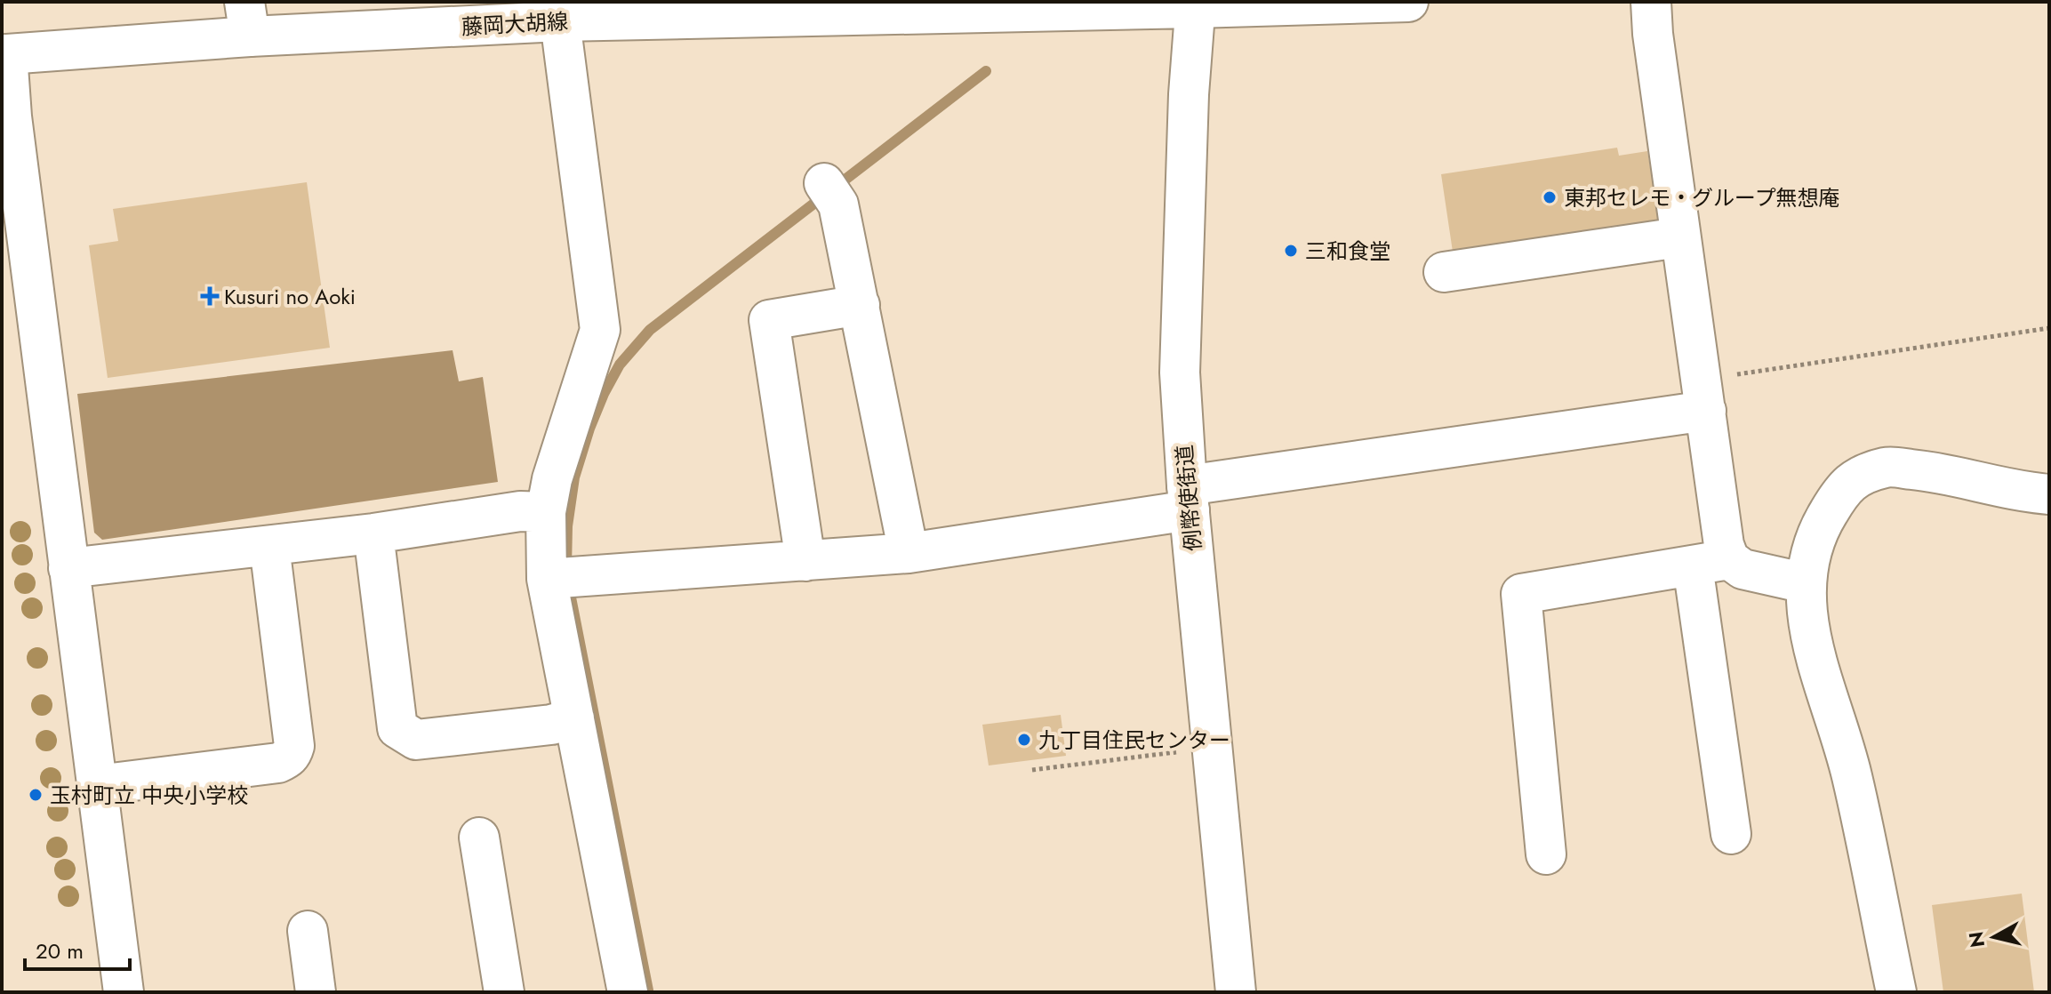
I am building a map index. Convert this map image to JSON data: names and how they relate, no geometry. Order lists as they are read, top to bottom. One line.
{"streets":{"street":["藤岡大胡線","例幣使街道"]},"crossings":[["藤岡大胡線","例幣使街道"]],"places":{"other":["東邦セレモ・グループ無想庵","三和食堂","九丁目住民センター","玉村町立 中央小学校"],"health":["Kusuri no Aoki"]},"scale_bar":"20 m","north":"left"}
